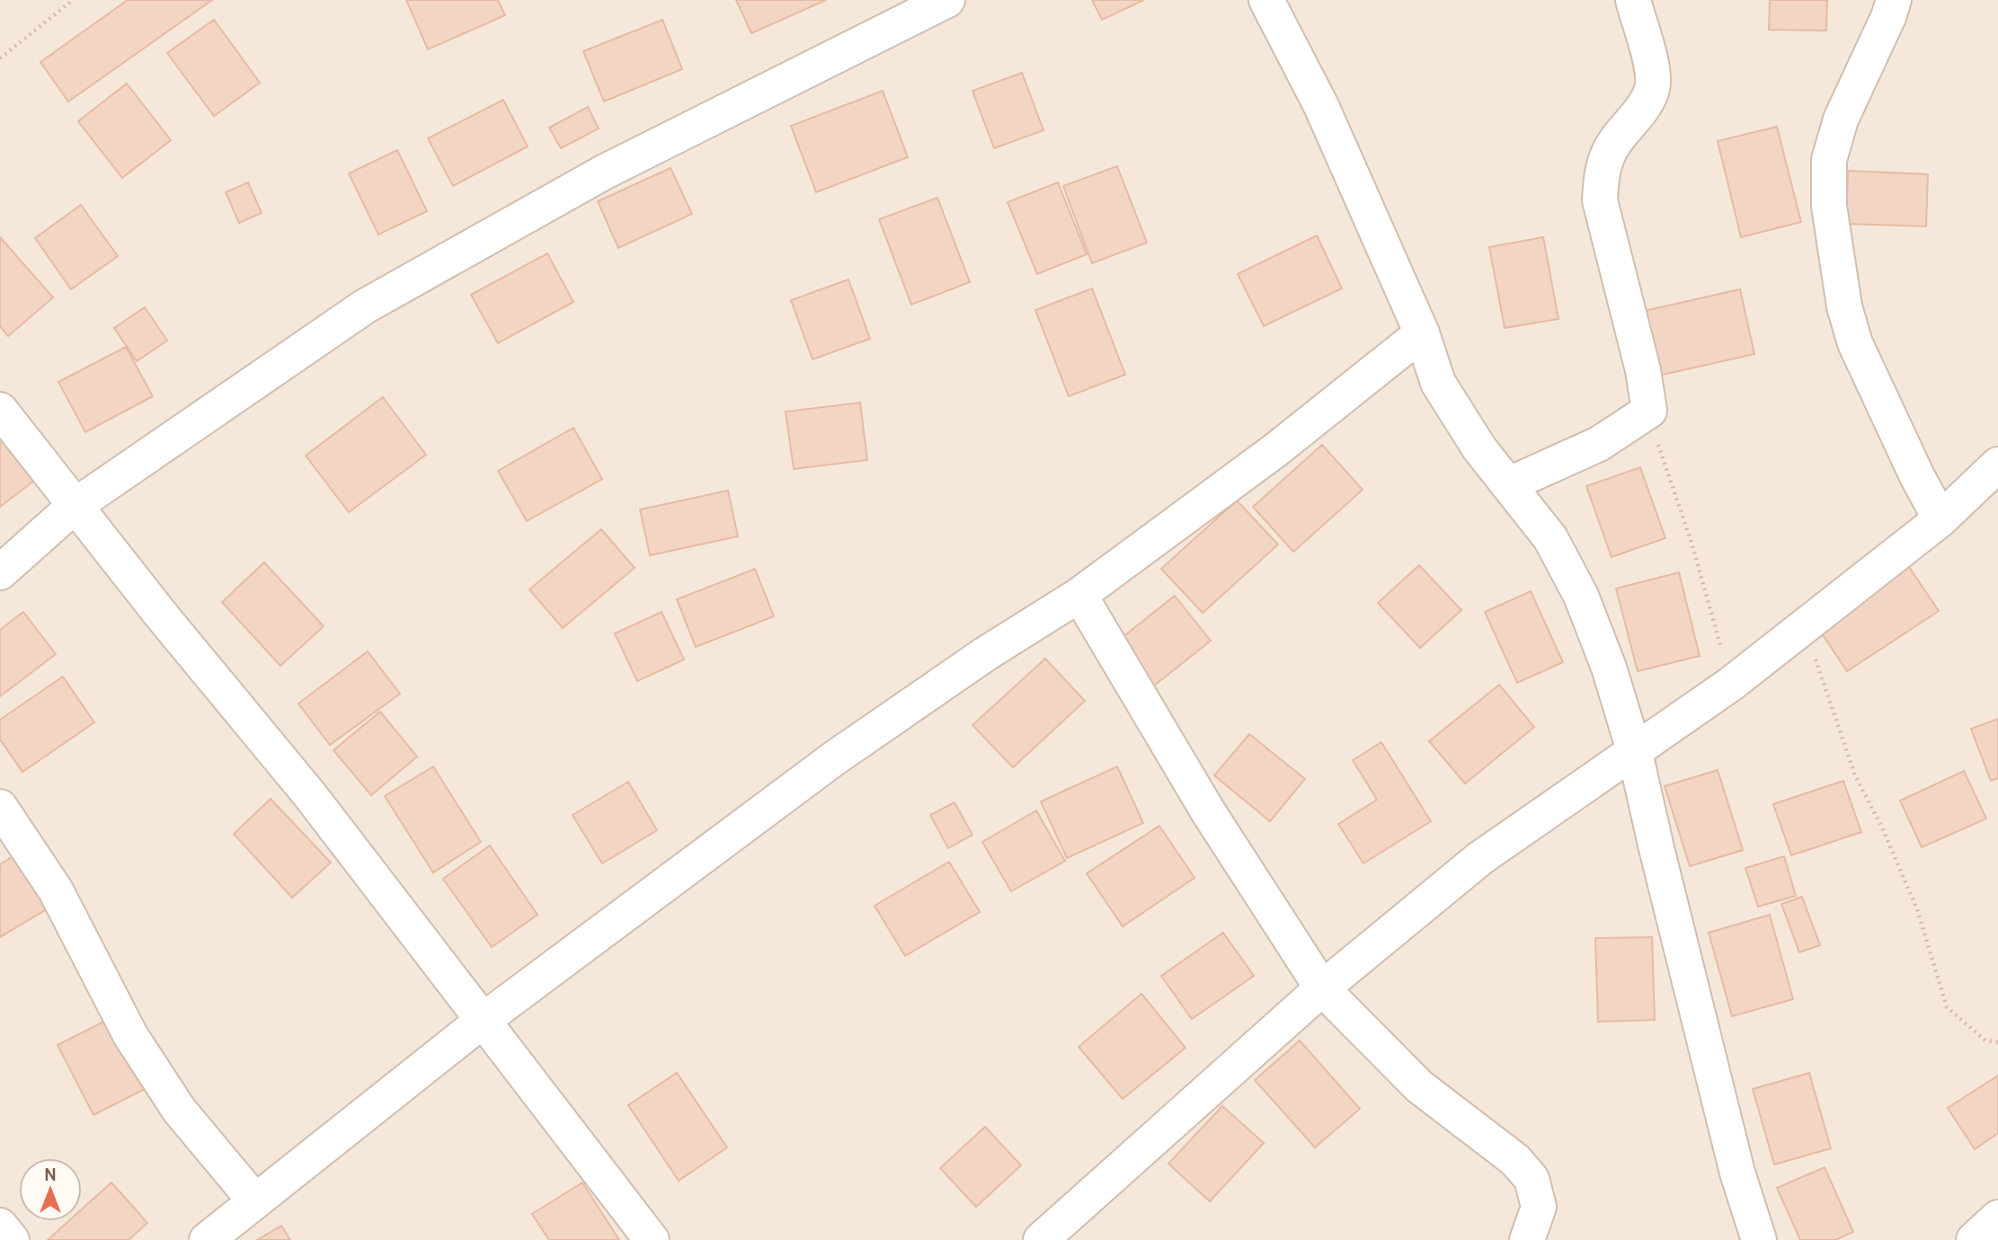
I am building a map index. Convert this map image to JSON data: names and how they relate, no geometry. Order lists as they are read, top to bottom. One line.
{"north":"top"}
